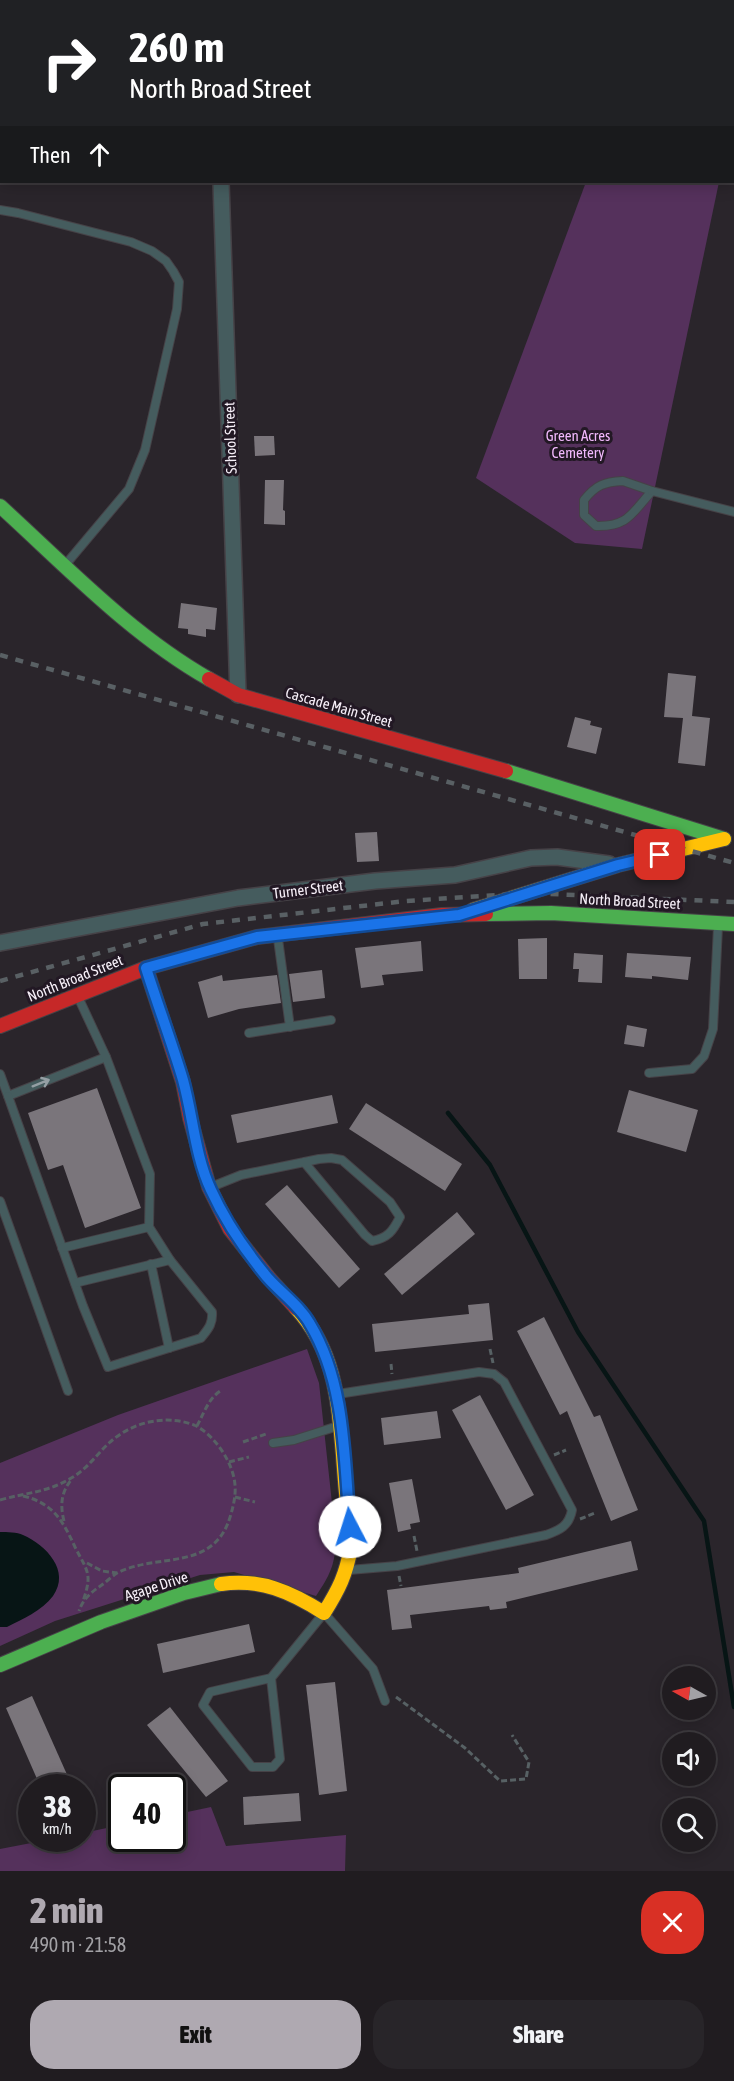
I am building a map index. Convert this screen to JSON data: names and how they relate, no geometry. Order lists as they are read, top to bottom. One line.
{"streets":{"street":["School Street","Cascade Main Street","Turner Street","North Broad Street","Agape Drive"]},"crossings":[["School Street","Cascade Main Street"]],"parks":["Green Acres Cemetery"],"north":"left","page":{"turn":["260 m","North Broad Street"],"then":"Then","speed":"38 km/h","limit":"40","heading":["2 min","490 m · 21:58"],"buttons":["Exit","Share"]}}
